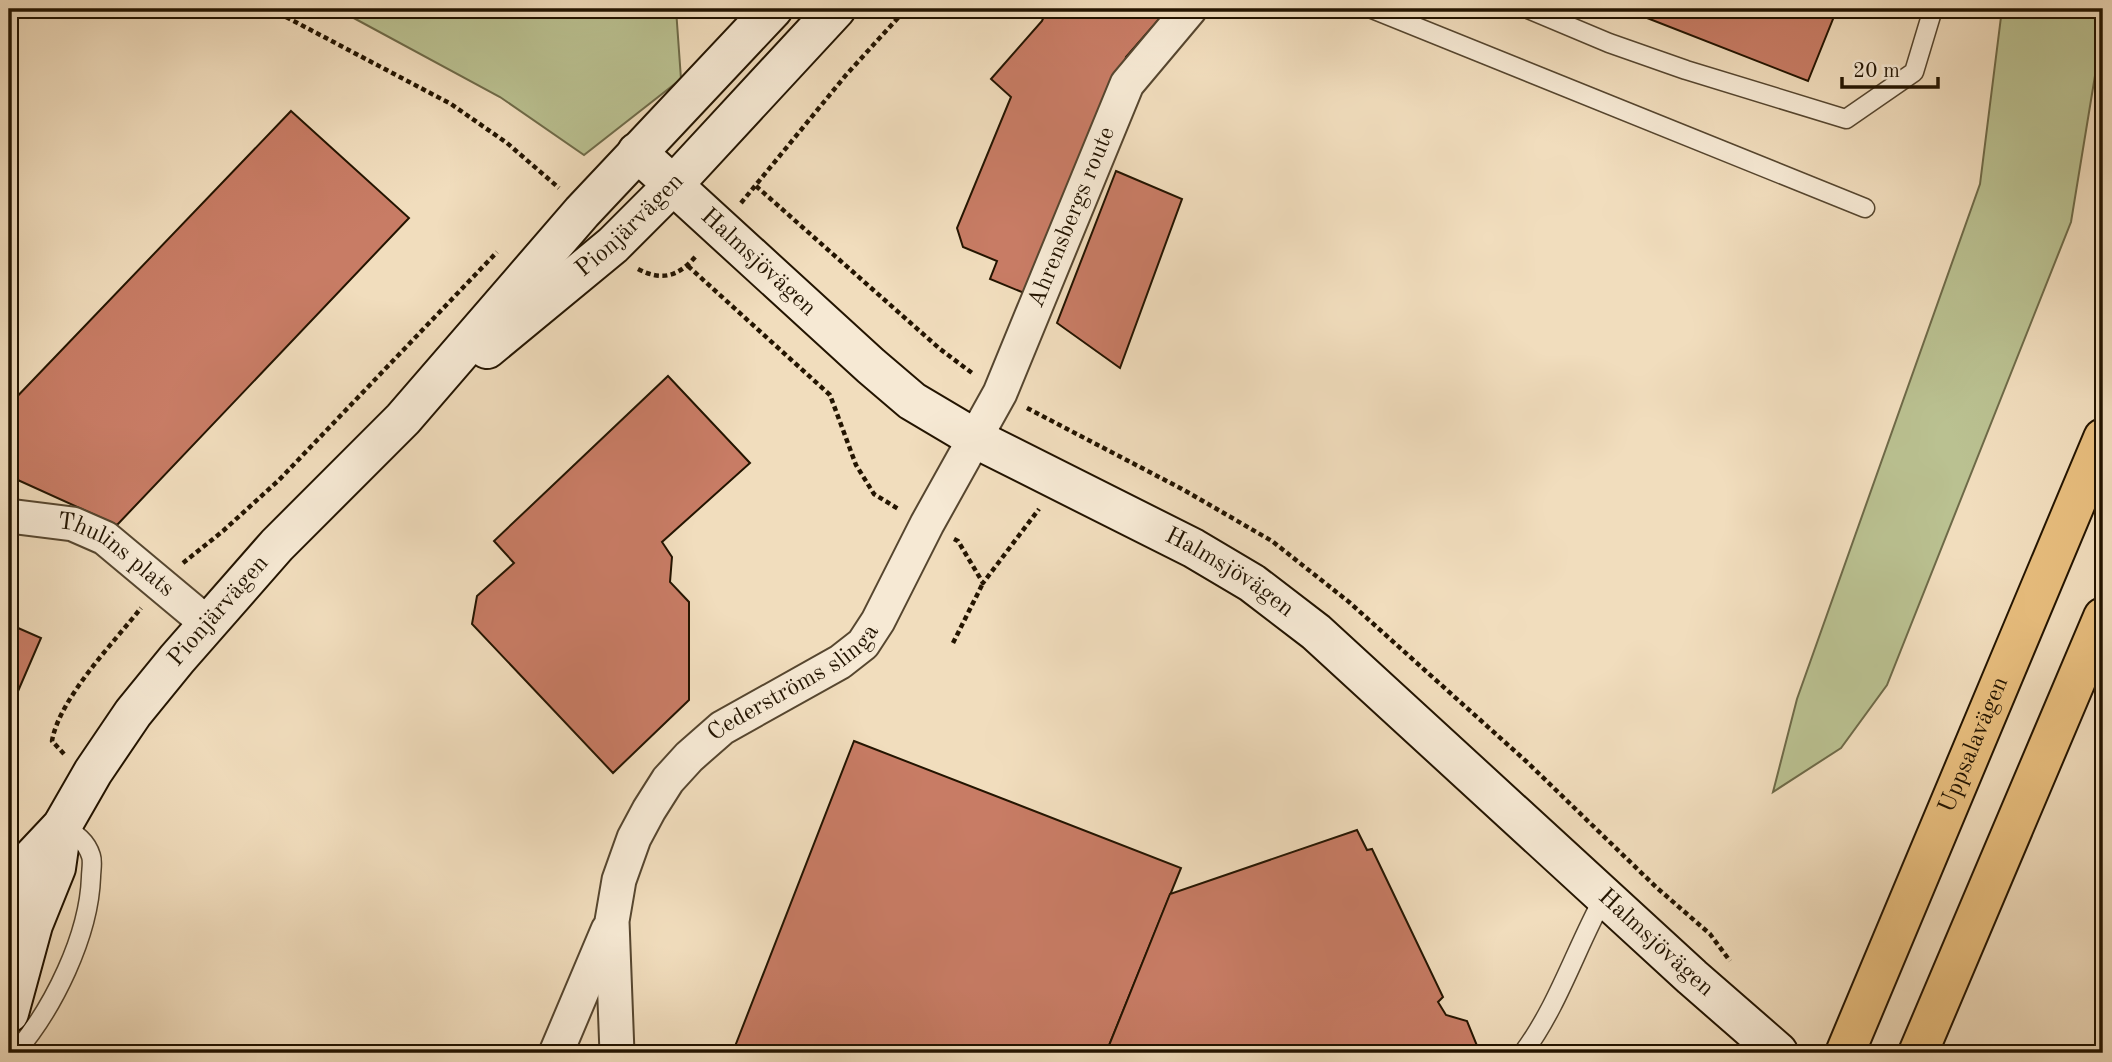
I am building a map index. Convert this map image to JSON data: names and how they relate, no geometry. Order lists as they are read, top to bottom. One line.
{"streets":{"highway":["Uppsalavägen"],"main road":["Pionjärvägen","Halmsjövägen"],"street":["Ahrensbergs route","Thulins plats","Cederströms slinga"]},"crossings":[["Ahrensbergs route","Halmsjövägen"],["Ahrensbergs route","Cederströms slinga"],["Pionjärvägen","Halmsjövägen"],["Pionjärvägen","Thulins plats"],["Halmsjövägen","Cederströms slinga"]],"scale_bar":"20 m"}
